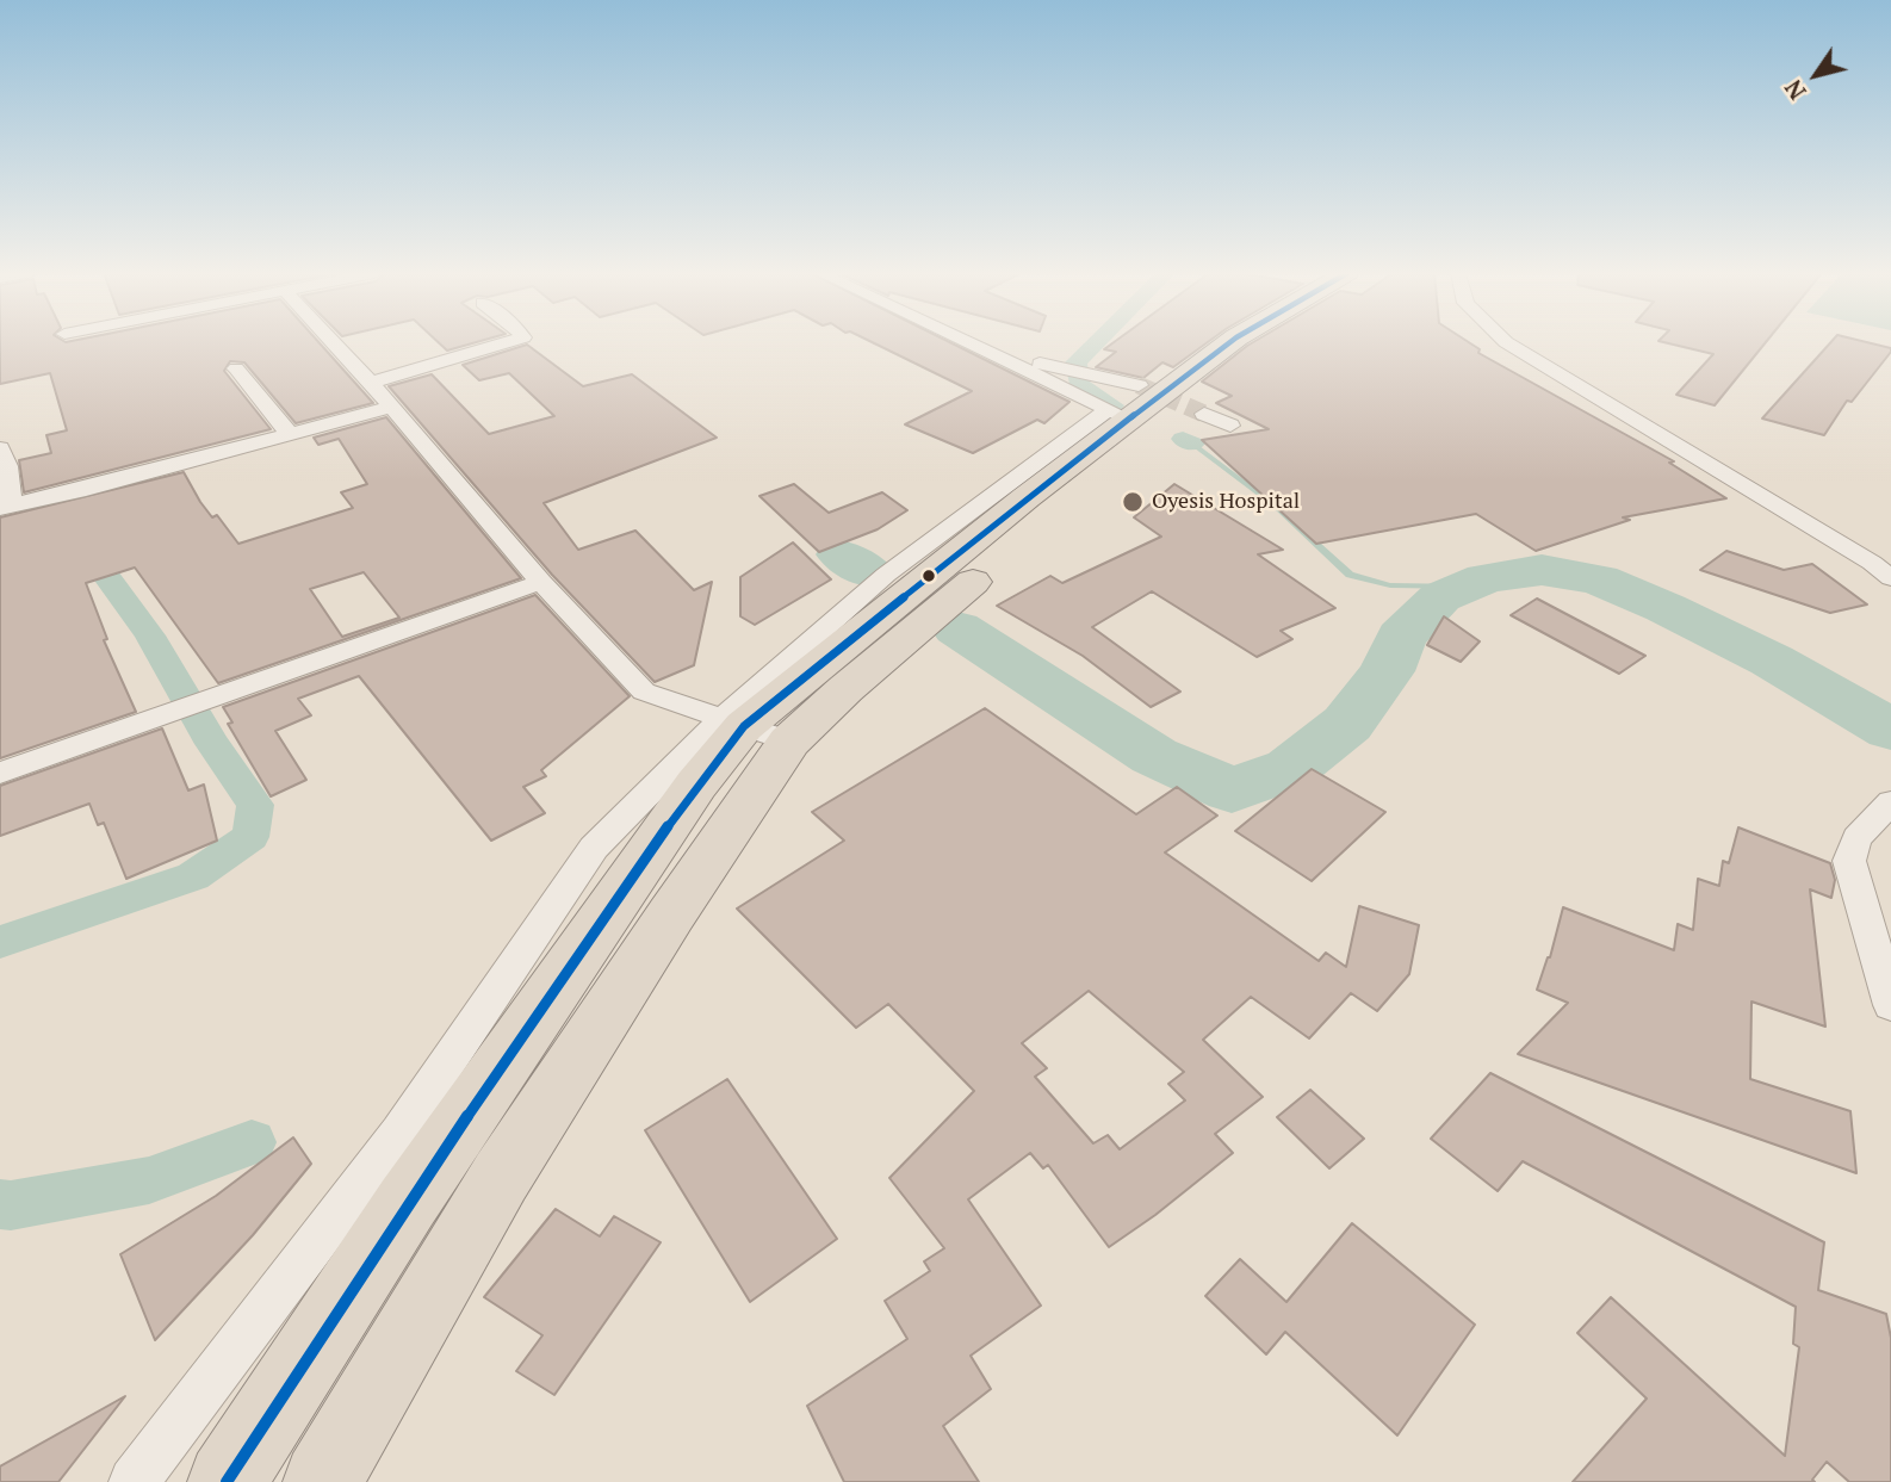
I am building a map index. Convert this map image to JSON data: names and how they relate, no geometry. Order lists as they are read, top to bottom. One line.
{"places":["Oyesis Hospital"],"north":"bottom left"}
